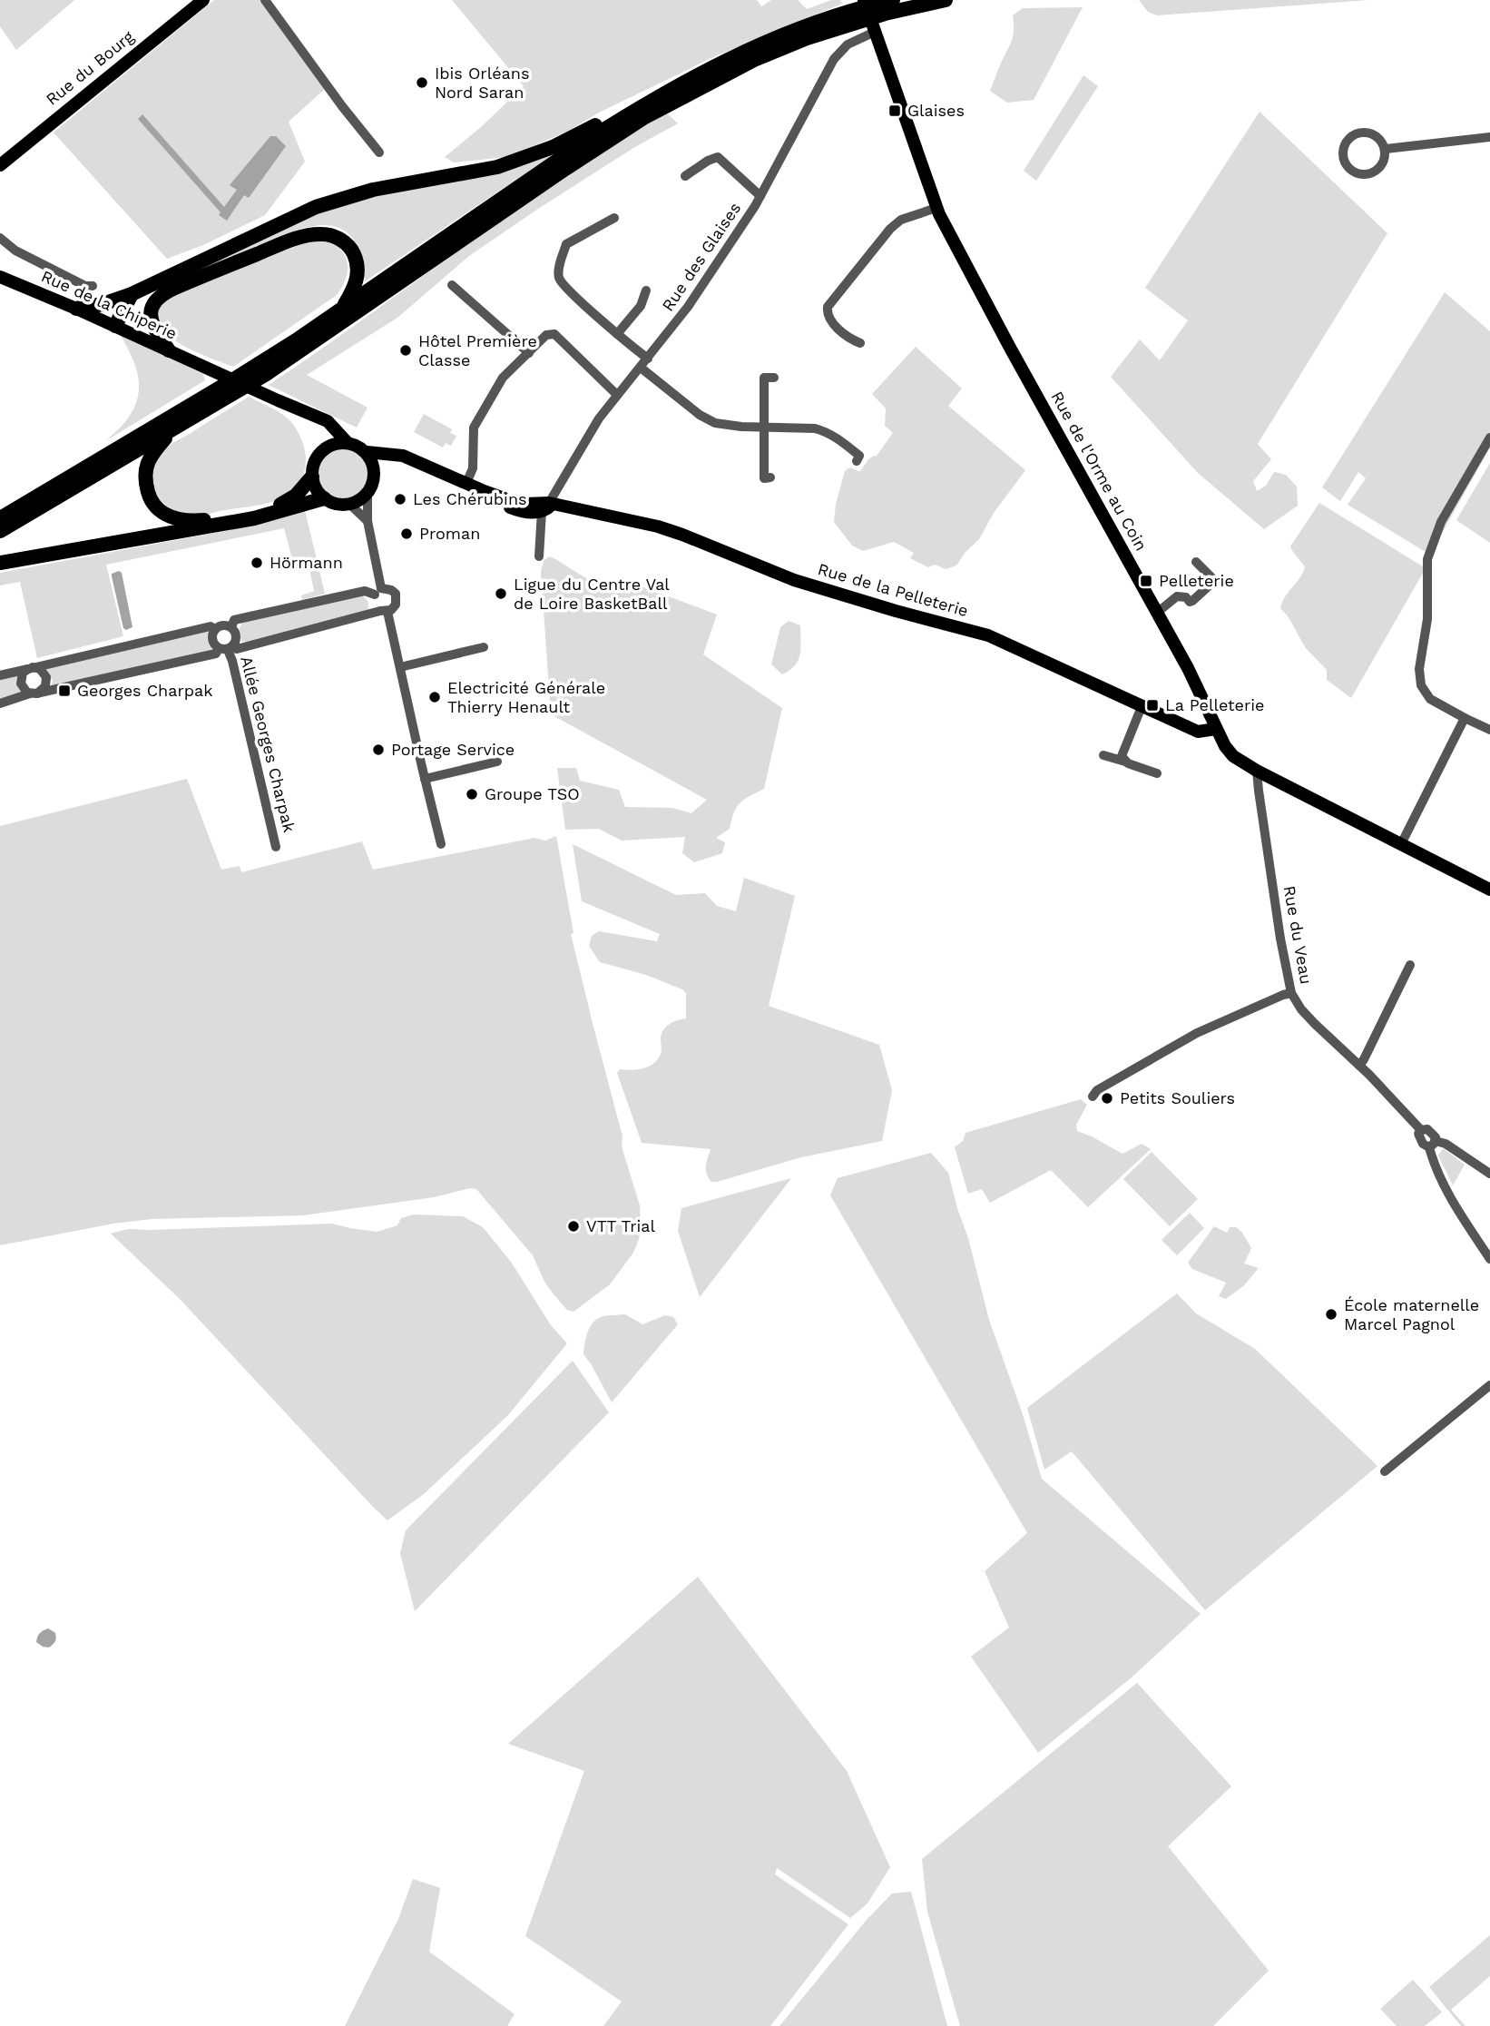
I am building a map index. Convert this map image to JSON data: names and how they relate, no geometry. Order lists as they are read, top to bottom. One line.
{"streets":{"main road":["Rue du Bourg","Rue de la Chiperie","Rue de l'Orme au Coin","Rue de la Pelleterie"],"street":["Rue des Glaises","Allée Georges Charpak","Rue du Veau"]},"crossings":[["Rue des Glaises","Rue de l'Orme au Coin"],["Rue des Glaises","Rue de la Pelleterie"],["Rue de l'Orme au Coin","Rue de la Pelleterie"],["Rue de l'Orme au Coin","Rue du Veau"]],"places":{"other":["Ibis Orléans Nord Saran","Hôtel Première Classe","Les Chérubins","Proman","Hörmann","Ligue du Centre Val de Loire BasketBall","Electricité Générale Thierry Henault","Portage Service","Groupe TSO","Petits Souliers","VTT Trial","École maternelle Marcel Pagnol"],"transit":["Glaises","Pelleterie","Georges Charpak","La Pelleterie"]}}
